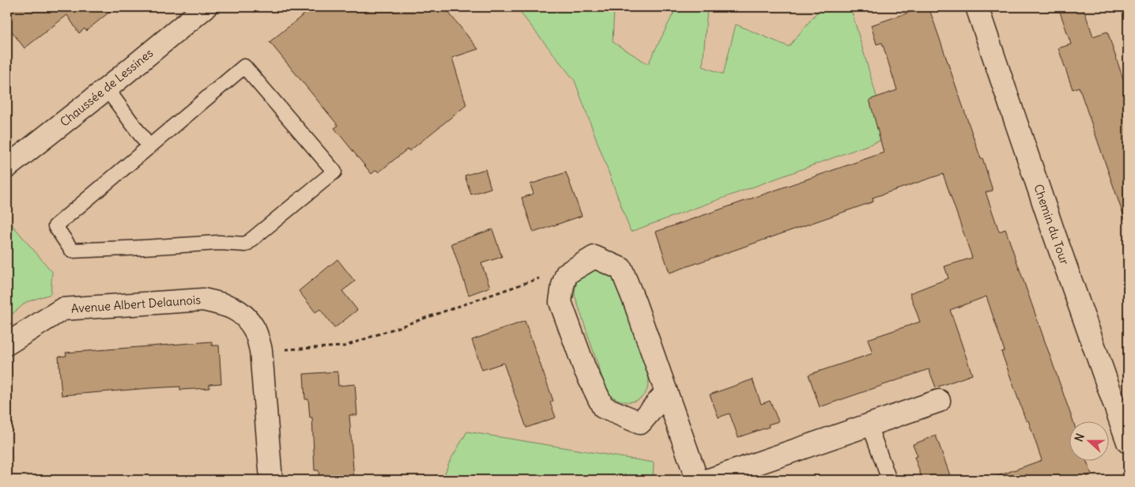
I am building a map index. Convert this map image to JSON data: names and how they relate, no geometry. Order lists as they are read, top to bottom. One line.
{"streets":{"street":["Chaussée de Lessines","Chemin du Tour","Avenue Albert Delaunois"]},"north":"left"}
